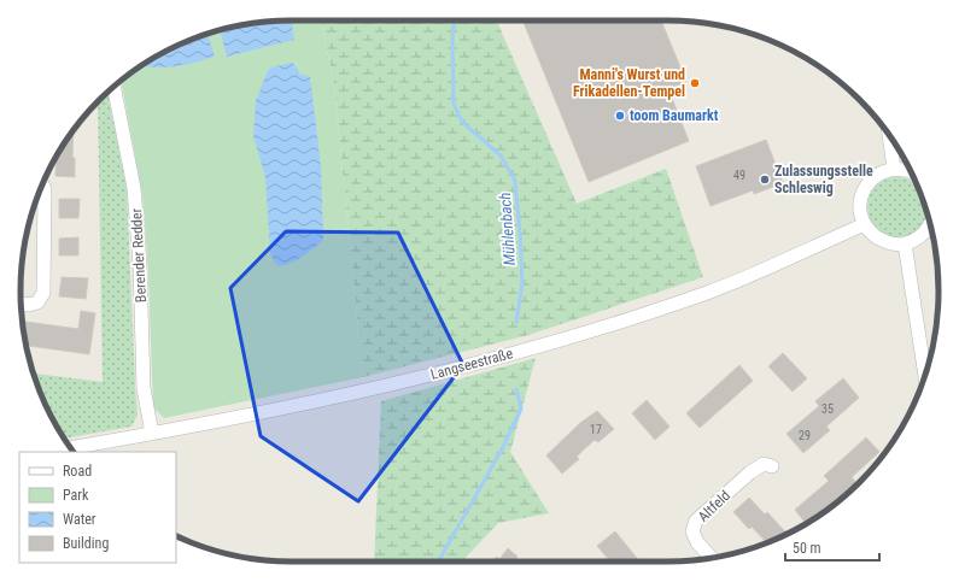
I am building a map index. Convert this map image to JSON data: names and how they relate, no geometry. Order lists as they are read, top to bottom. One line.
{"streets":{"street":["Berender Redder","Langseestraße","Altfeld"]},"crossings":[["Berender Redder","Langseestraße"]],"water":["Mühlenbach"],"places":["Manni's Wurst und Frikadellen-Tempel","toom Baumarkt","Zulassungsstelle Schleswig"],"house_numbers":["49","35","17","29"],"legend":["Road","Park","Water","Building"],"scale_bar":"50 m"}
